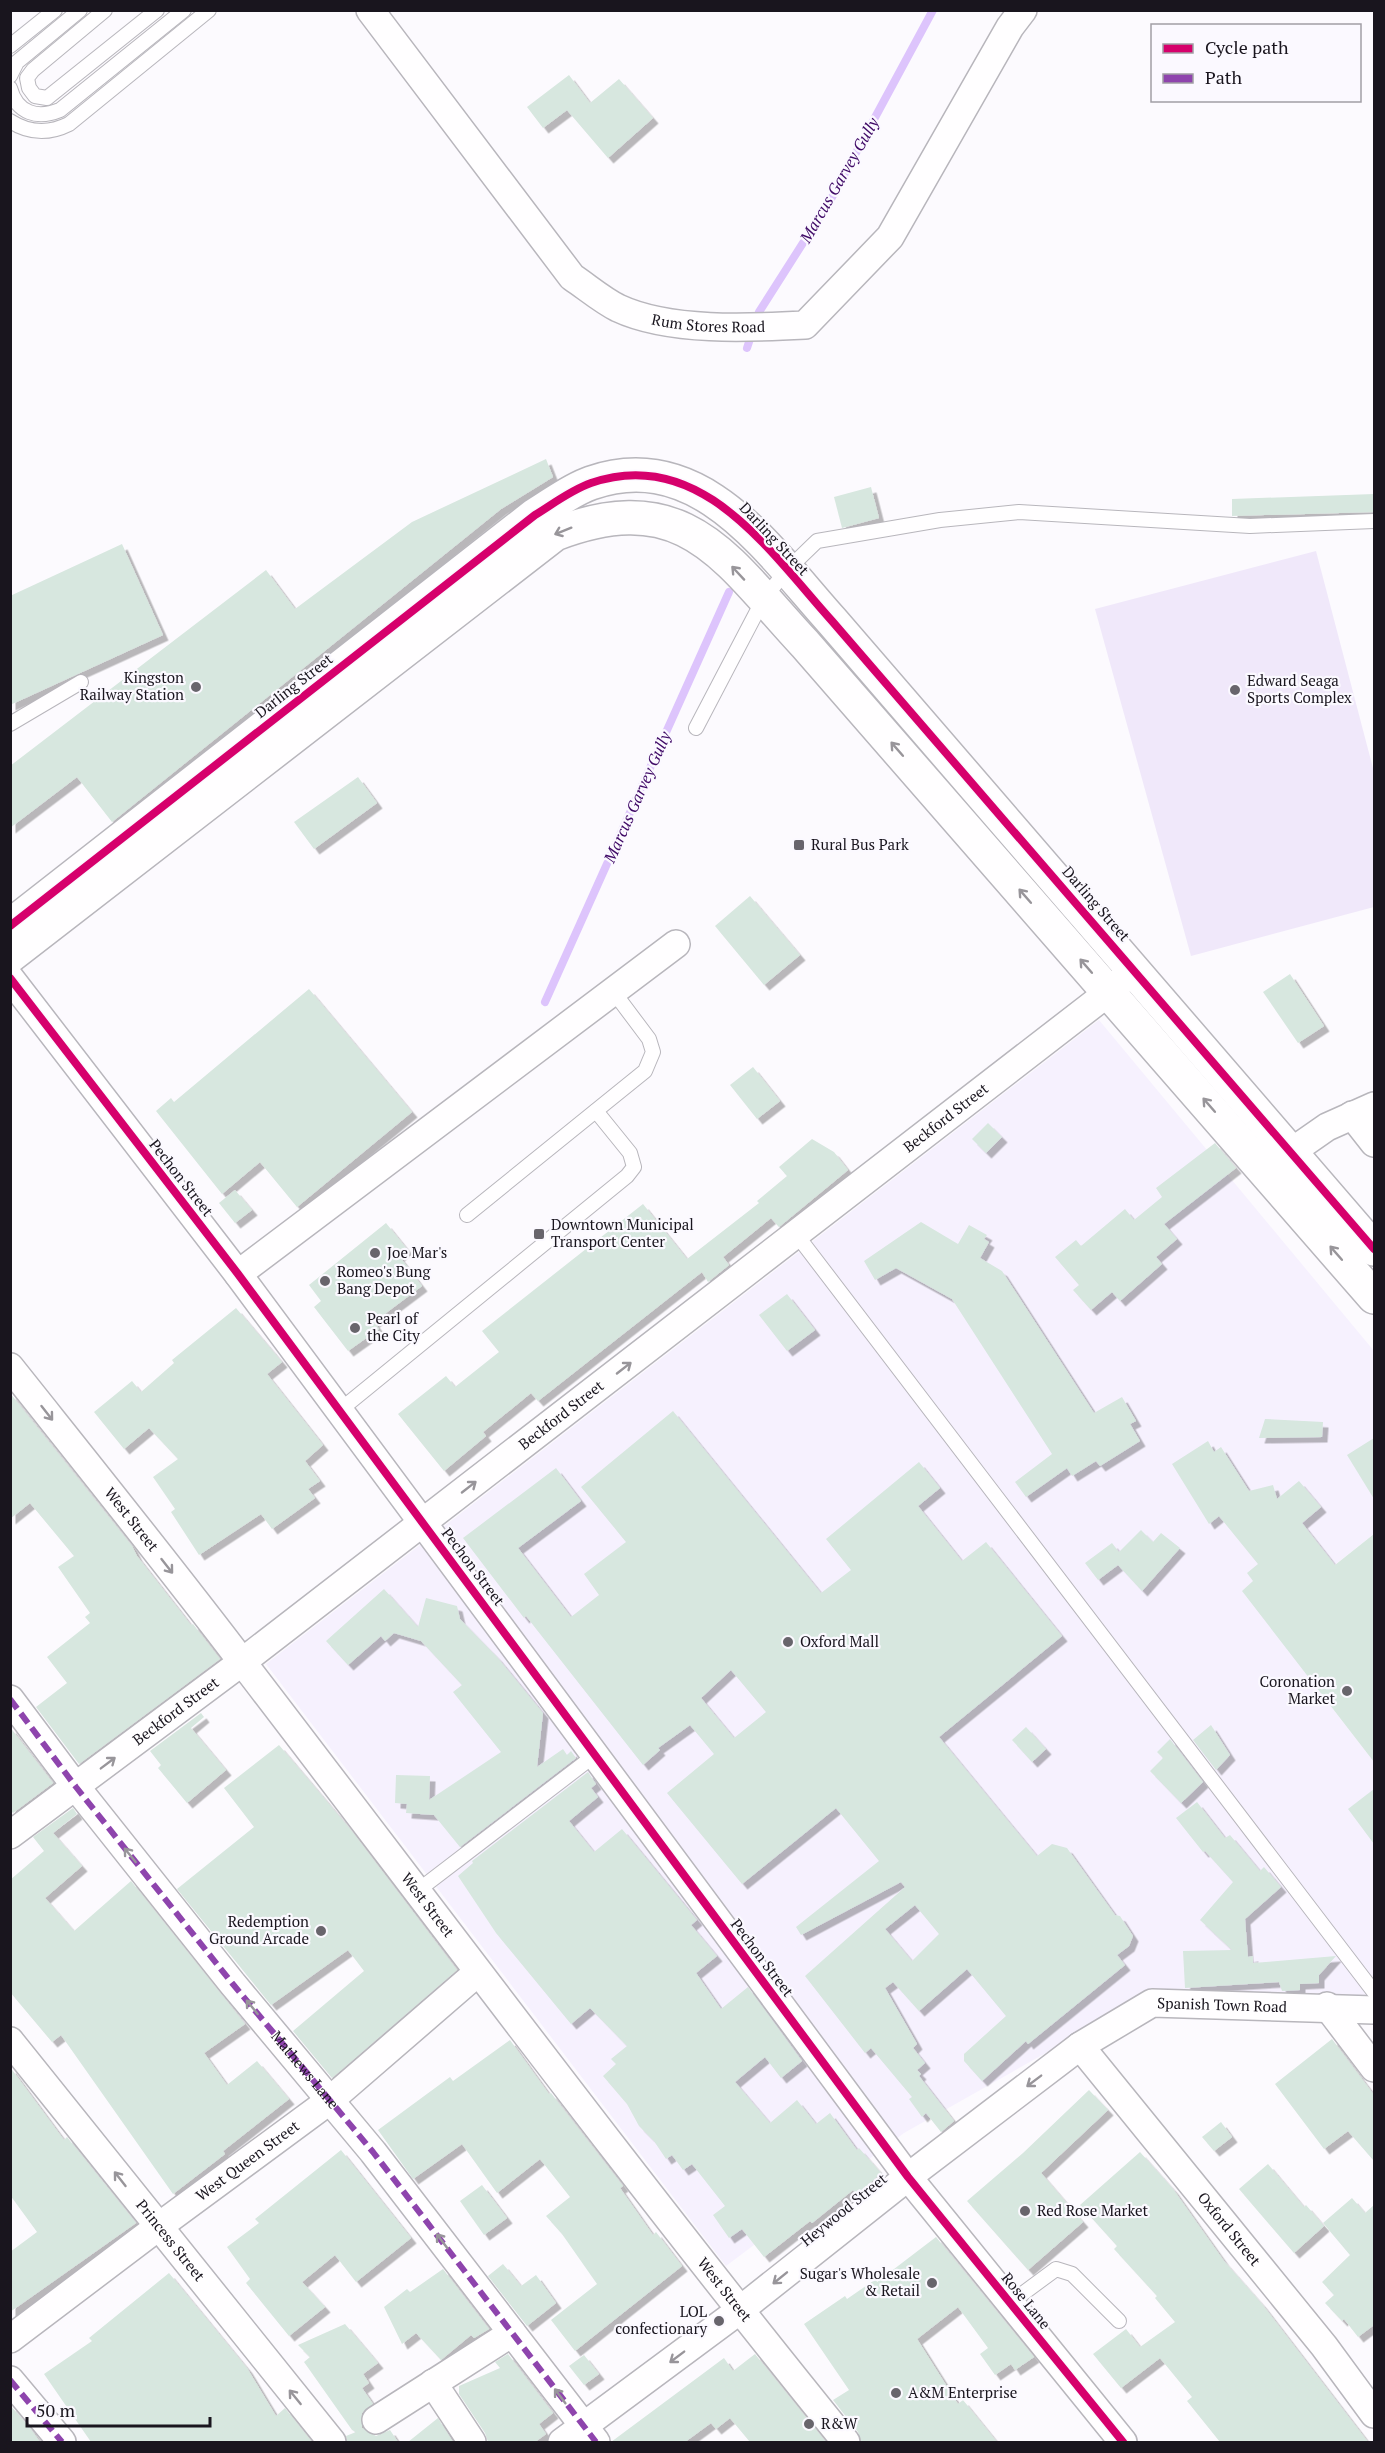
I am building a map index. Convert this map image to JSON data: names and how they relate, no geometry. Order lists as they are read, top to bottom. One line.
{"streets":{"street":["Rum Stores Road","Darling Street","Beckford Street","Pechon Street","West Street","Spanish Town Road","Mathews Lane","West Queen Street","Heywood Street","Oxford Street","Princess Street","Rose Lane"]},"crossings":[["Darling Street","Beckford Street"],["Beckford Street","Pechon Street"],["Beckford Street","West Street"],["Beckford Street","Mathews Lane"],["Pechon Street","Heywood Street"],["Pechon Street","Rose Lane"],["West Street","West Queen Street"],["West Street","Heywood Street"],["Spanish Town Road","Heywood Street"],["Spanish Town Road","Oxford Street"],["Mathews Lane","West Queen Street"],["Mathews Lane","Heywood Street"],["West Queen Street","Princess Street"],["Heywood Street","Oxford Street"],["Heywood Street","Rose Lane"]],"one_way":["Beckford Street","Mathews Lane","Heywood Street","Princess Street"],"water":["Marcus Garvey Gully"],"places":{"other":["Kingston Railway Station","Edward Seaga Sports Complex","Joe Mar's","Romeo's Bung Bang Depot","Pearl of the City","Oxford Mall","Coronation Market","Redemption Ground Arcade","Red Rose Market","Sugar's Wholesale & Retail","LOL confectionary","A&M Enterprise","R&W"],"transit":["Rural Bus Park","Downtown Municipal Transport Center"]},"legend":["Cycle path","Path"],"scale_bar":"50 m"}
